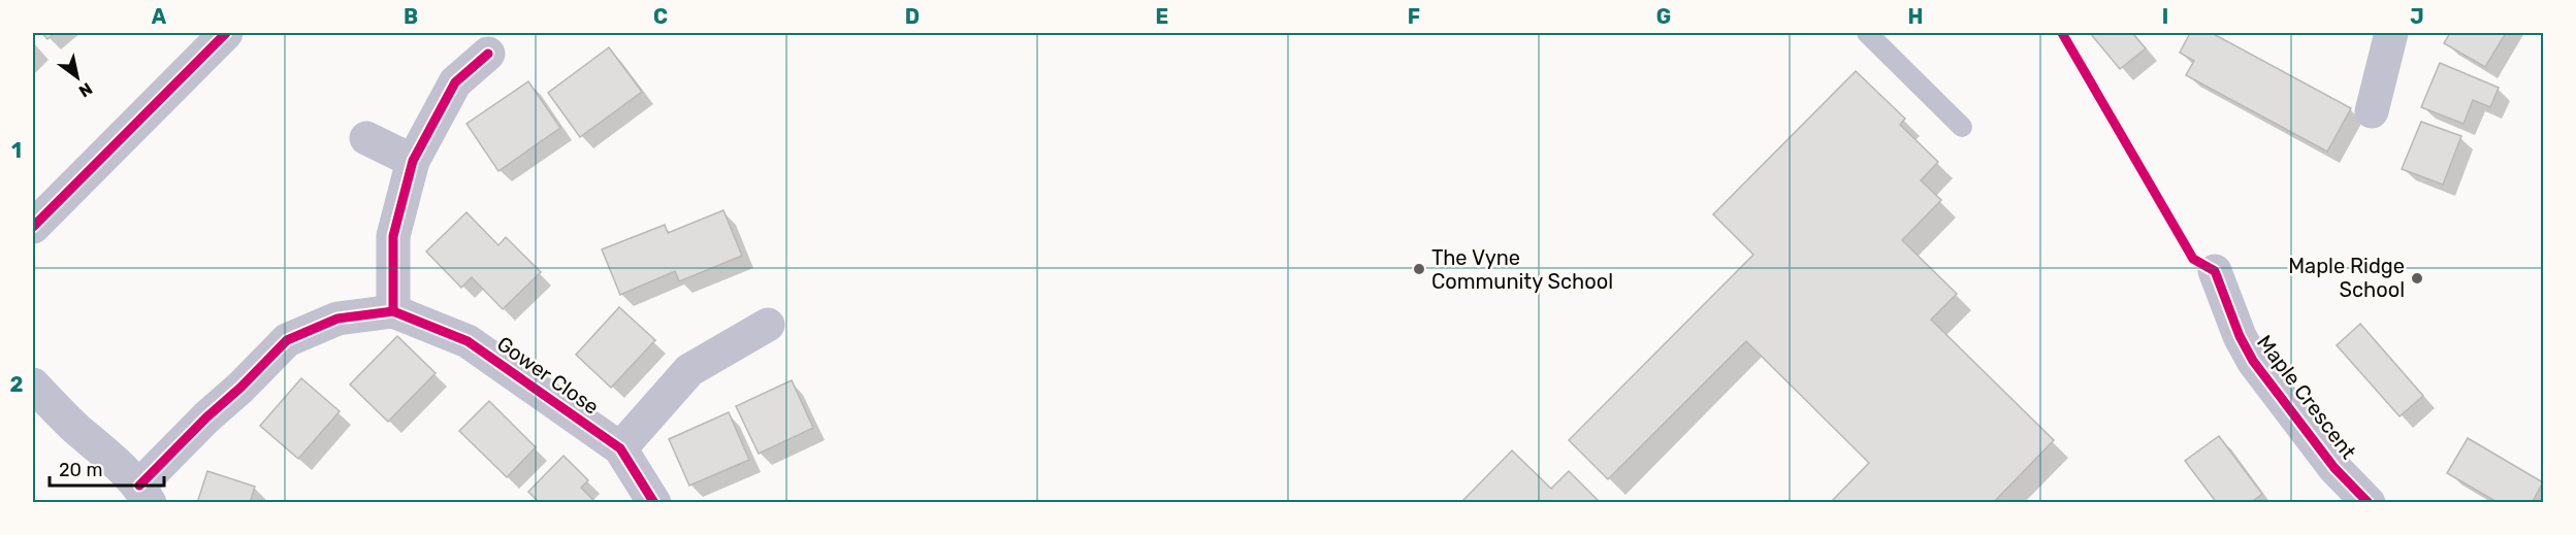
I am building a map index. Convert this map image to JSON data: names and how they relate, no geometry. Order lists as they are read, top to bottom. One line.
{"streets":{"street":["Gower Close","Maple Crescent"]},"places":["The Vyne Community School","Maple Ridge School"],"scale_bar":"20 m","north":"bottom right","grid":{"columns":["A","B","C","D","E","F","G","H","I","J"],"rows":["1","2"]}}
